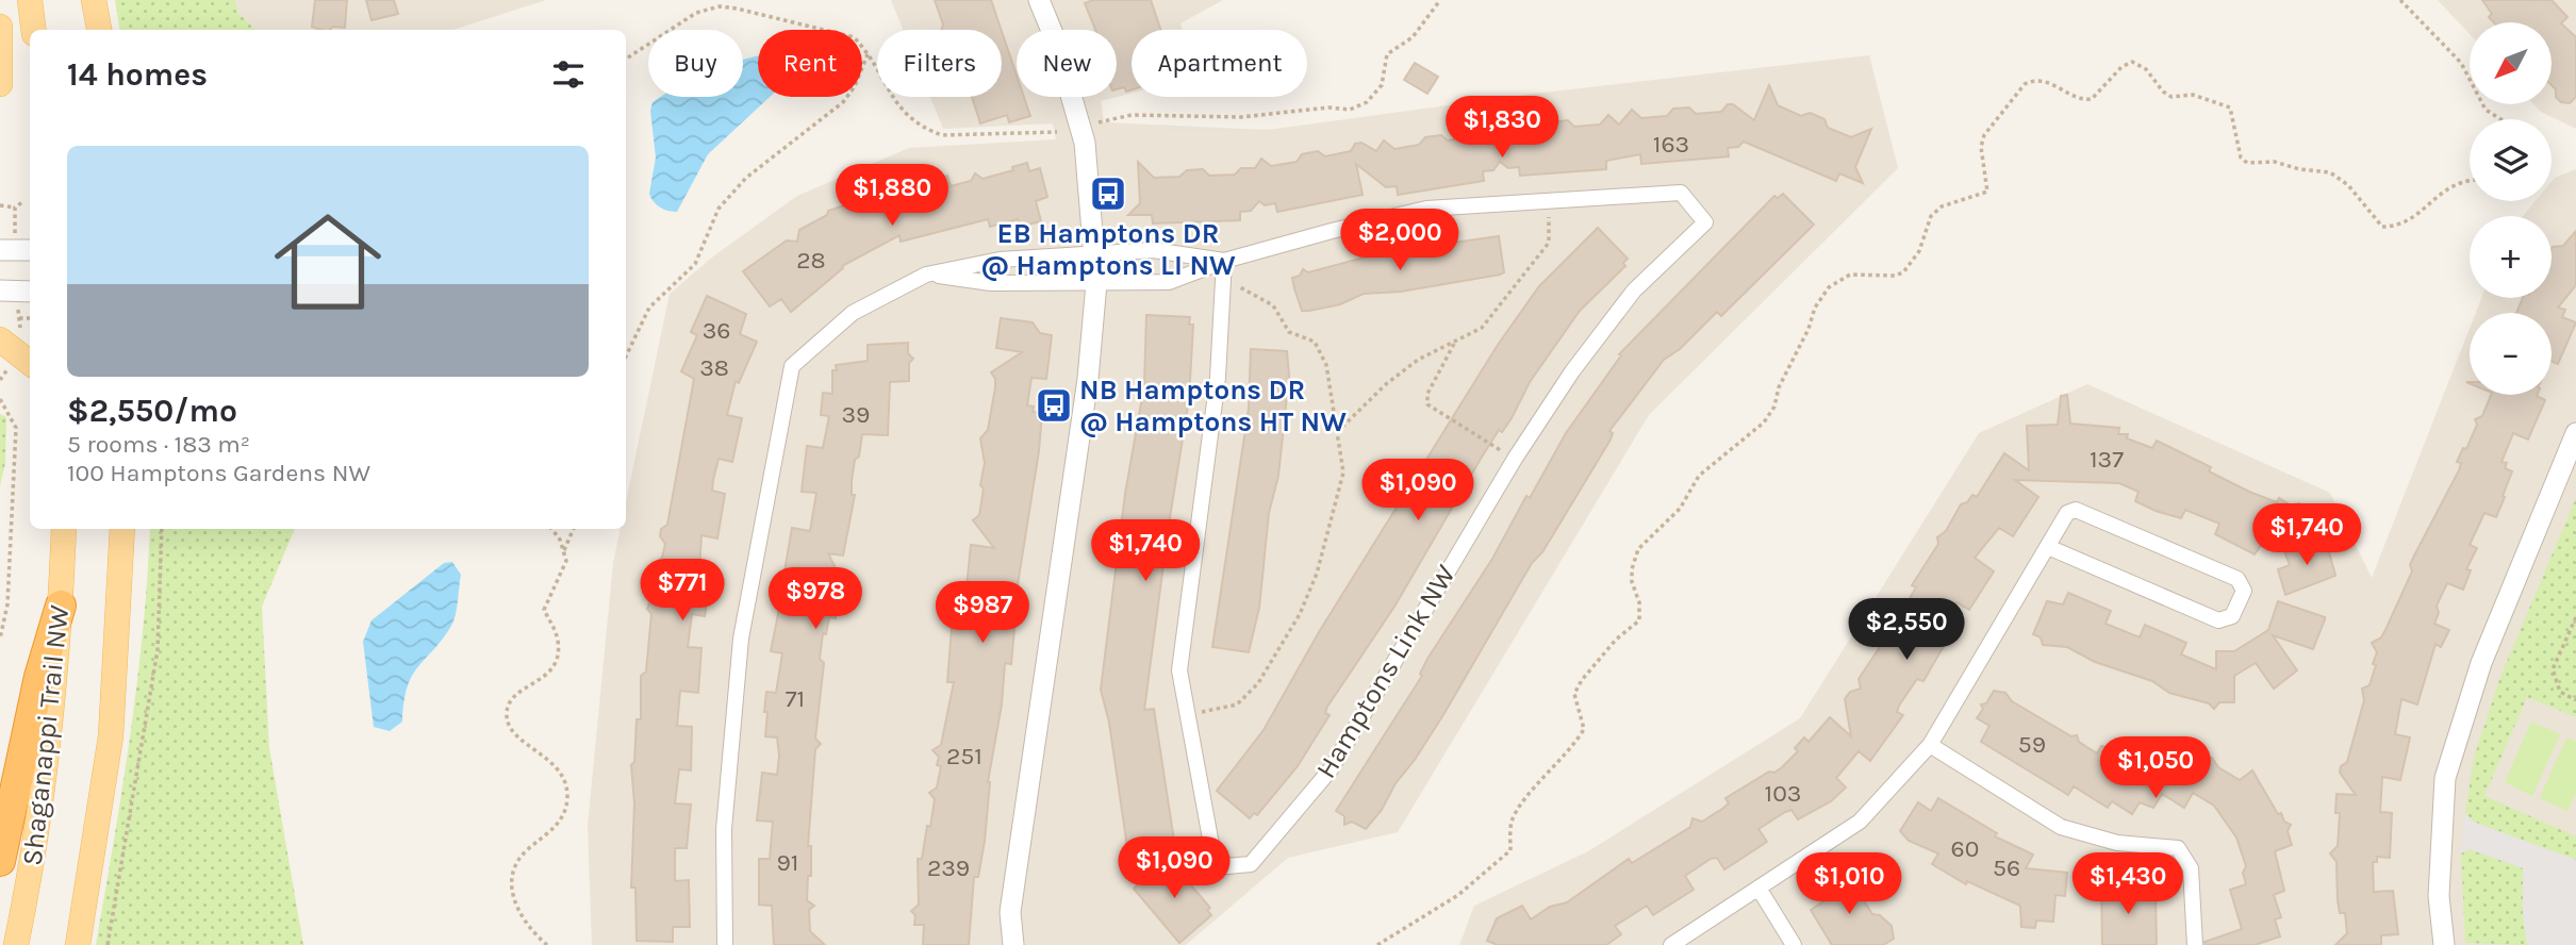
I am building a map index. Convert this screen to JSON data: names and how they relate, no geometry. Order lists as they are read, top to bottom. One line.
{"streets":{"main road":["Shaganappi Trail NW"],"street":["Hamptons Link NW"]},"places":{"bus stop":["EB Hamptons DR @ Hamptons LI NW","NB Hamptons DR @ Hamptons HT NW"]},"house_numbers":["163","28","36","38","39","137","71","59","251","103","60","91","239","56"],"north":"bottom left","page":{"map_buttons":["+","−"],"chip":["Buy","Rent","Filters","New","Apartment"],"heading":"14 homes","price":["$1,830","$1,880","$2,000","$1,090","$1,740","$1,740","$771","$978","$987","$2,550","$1,050","$1,090","$1,010","$1,430"],"list":[{"name":"$2,550/mo","note":"5 rooms · 183 m² · 100 Hamptons Gardens NW"}]}}
